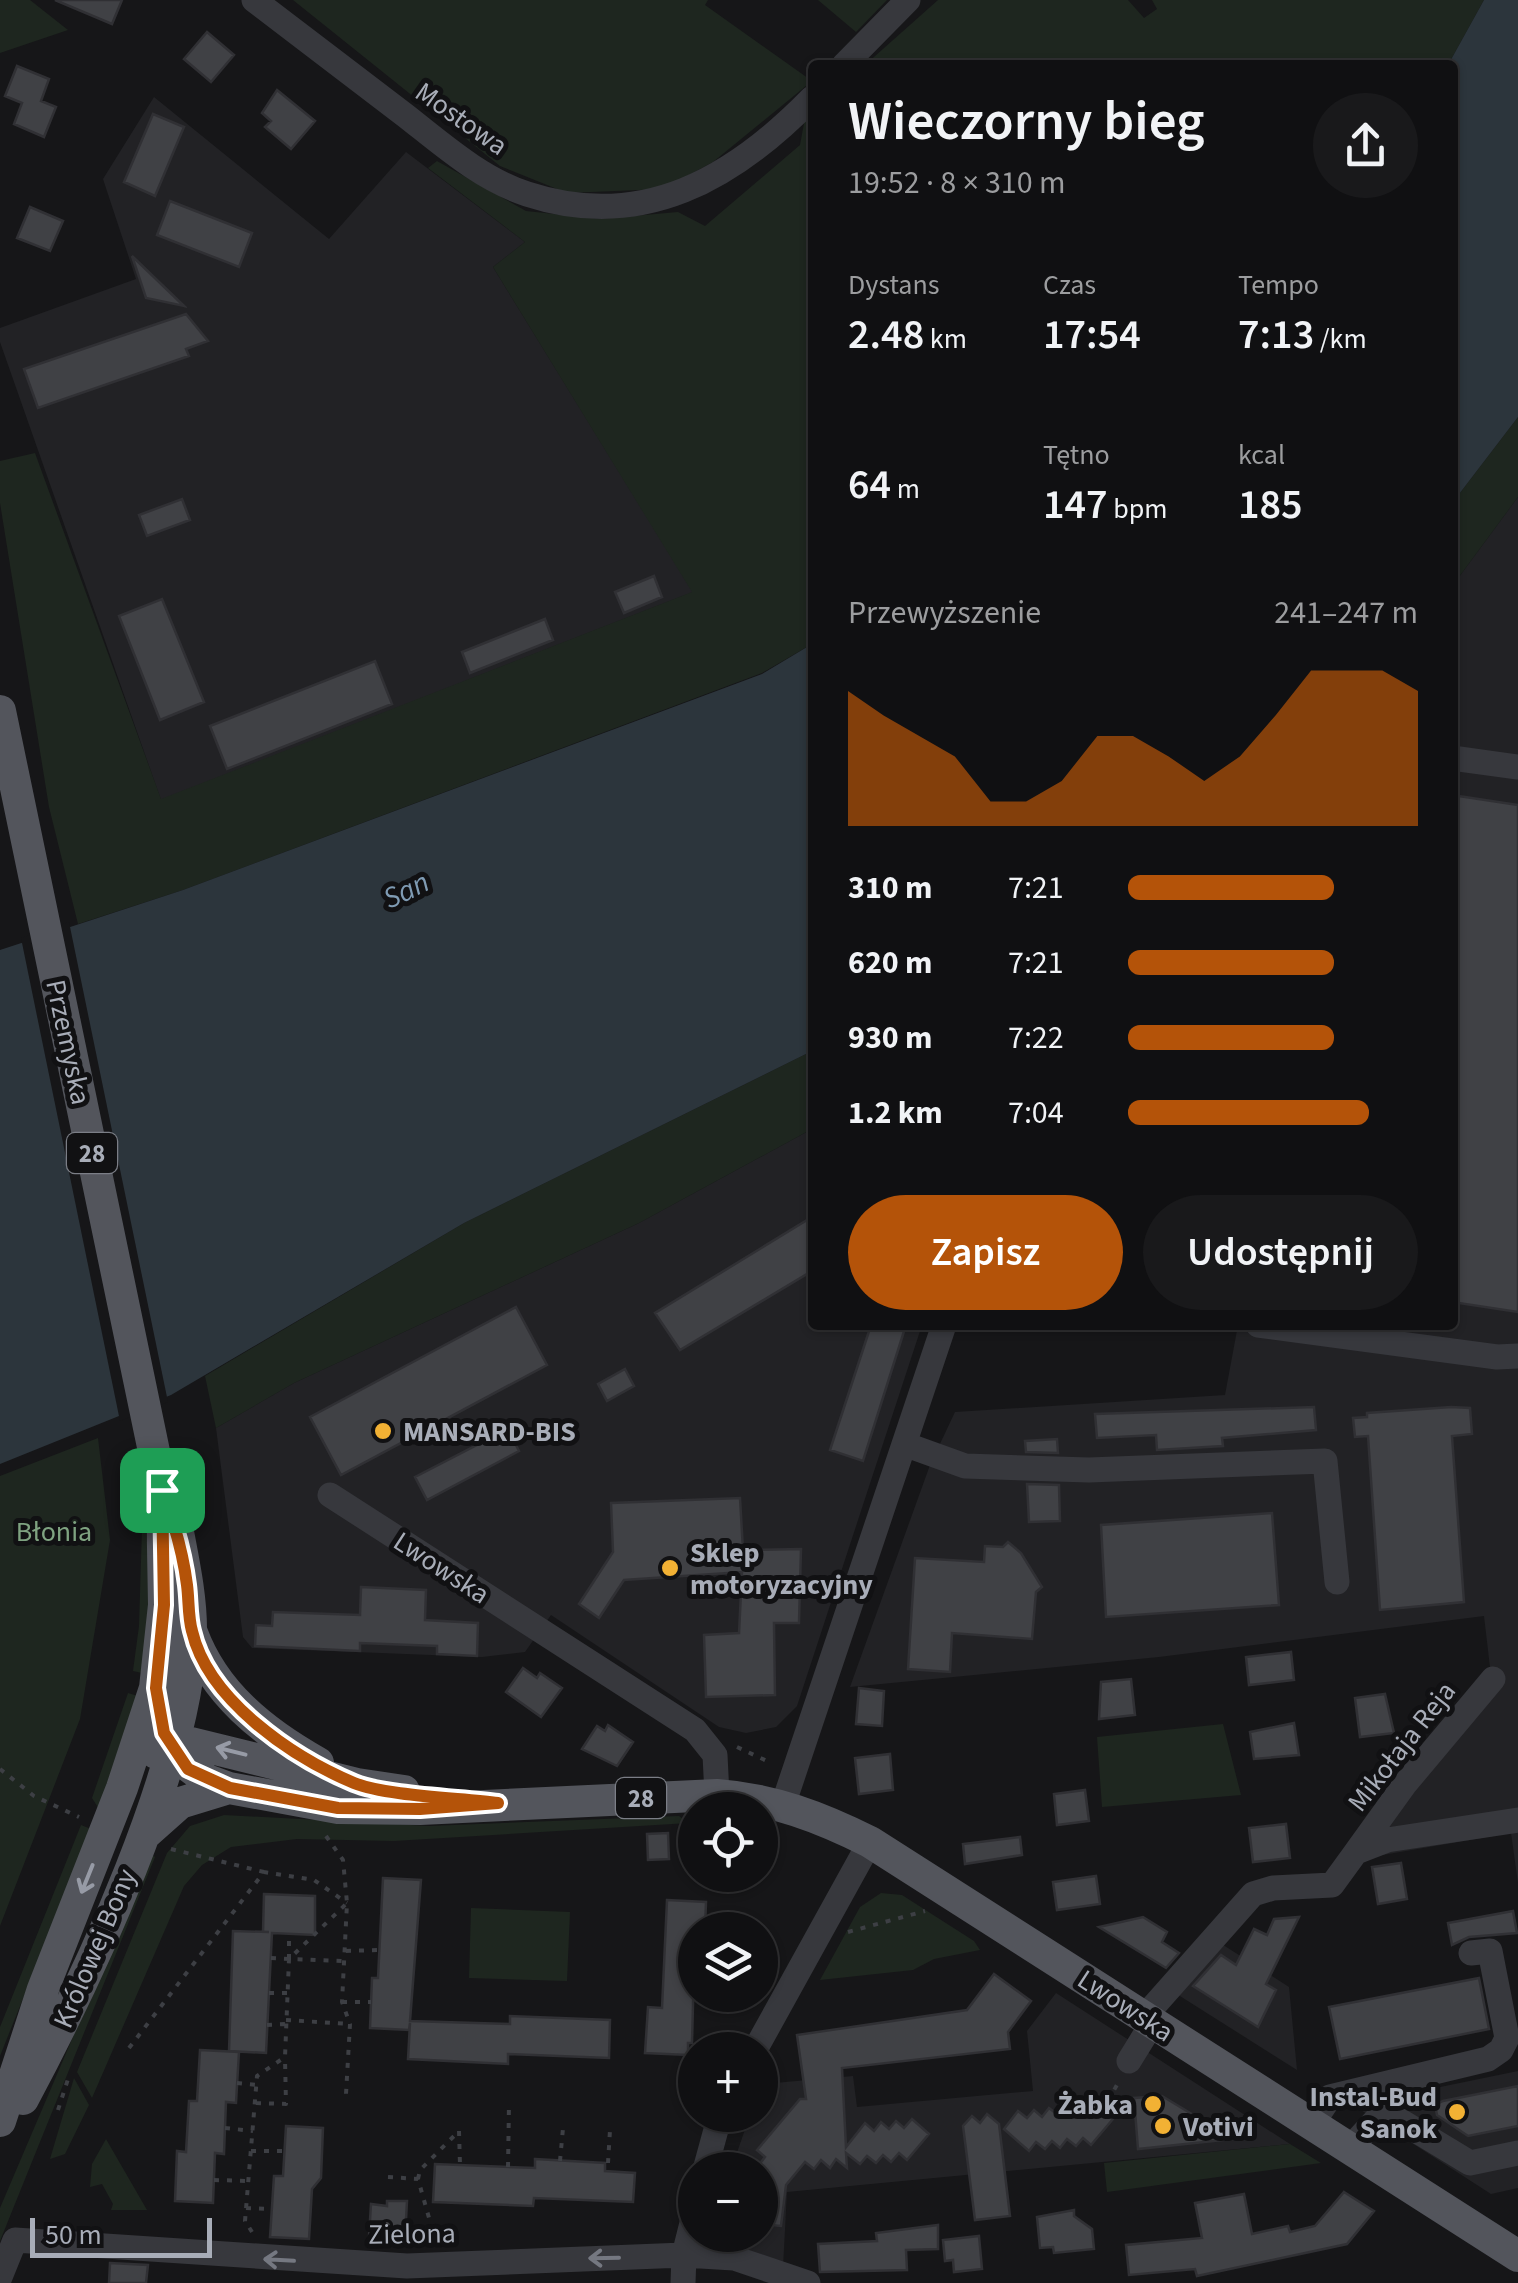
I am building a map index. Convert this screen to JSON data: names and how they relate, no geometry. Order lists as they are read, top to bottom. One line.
{"streets":{"main road":["Przemyska","28","Lwowska","Królowej Bony"],"street":["Mostowa","Mikołaja Reja","Zielona"]},"crossings":[["Przemyska","28"],["Przemyska","Lwowska"],["Przemyska","Królowej Bony"],["28","Lwowska"],["28","Królowej Bony"],["Lwowska","Mikołaja Reja"],["Lwowska","Królowej Bony"]],"one_way":["Zielona"],"water":["San"],"parks":["Błonia"],"places":["MANSARD-BIS","Sklep motoryzacyjny","Żabka","Instal-Bud Sanok","Votivi"],"scale_bar":"50 m","page":{"heading":["Wieczorny bieg","19:52 · 8 × 310 m"],"stats":[["Dystans","2.48 km"],["Czas","17:54"],["Tempo","7:13 /km"],["64 m"],["Tętno","147 bpm"],["kcal","185"]],"chart":["Przewyższenie","241–247 m"],"list":[{"name":"310 m","note":"7:21"},{"name":"620 m","note":"7:21"},{"name":"930 m","note":"7:22"},{"name":"1.2 km","note":"7:04"}],"buttons":["Zapisz","Udostępnij"],"map_buttons":["+","−"],"scale":"50 m"}}
